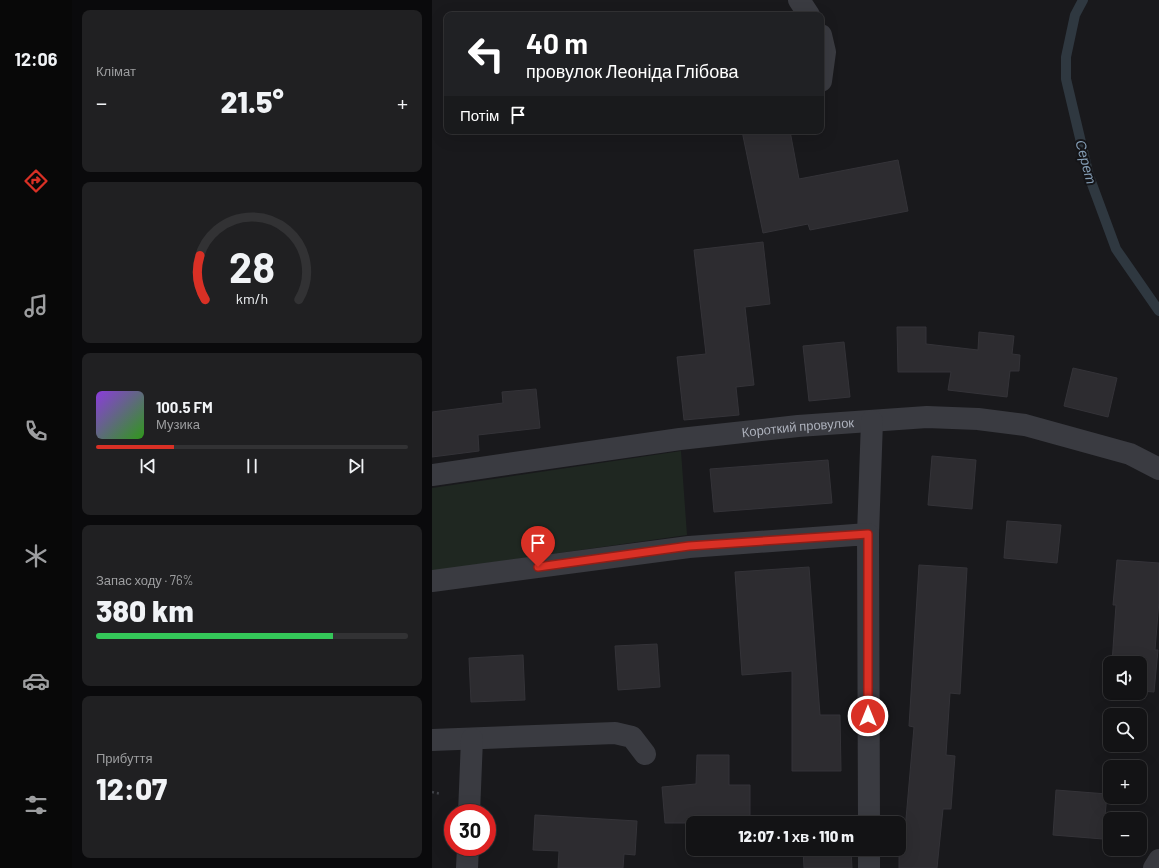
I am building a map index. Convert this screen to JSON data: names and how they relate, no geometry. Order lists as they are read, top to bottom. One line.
{"streets":{"street":["Короткий провулок"]},"water":["Серет"],"page":{"tabs":"12:06","tile":["Клімат",["Запас ходу · 76%","380 km"],["Прибуття","12:07"]],"turn":["40 m","провулок Леоніда Глібова"],"heat":["−","21.5°","+"],"then":"Потім","song":["100.5 FM","Музика"],"map_buttons":["+","−"],"limit":"30","trip":"12:07 · 1 хв · 110 m","gauge":["28","km/h"]}}
